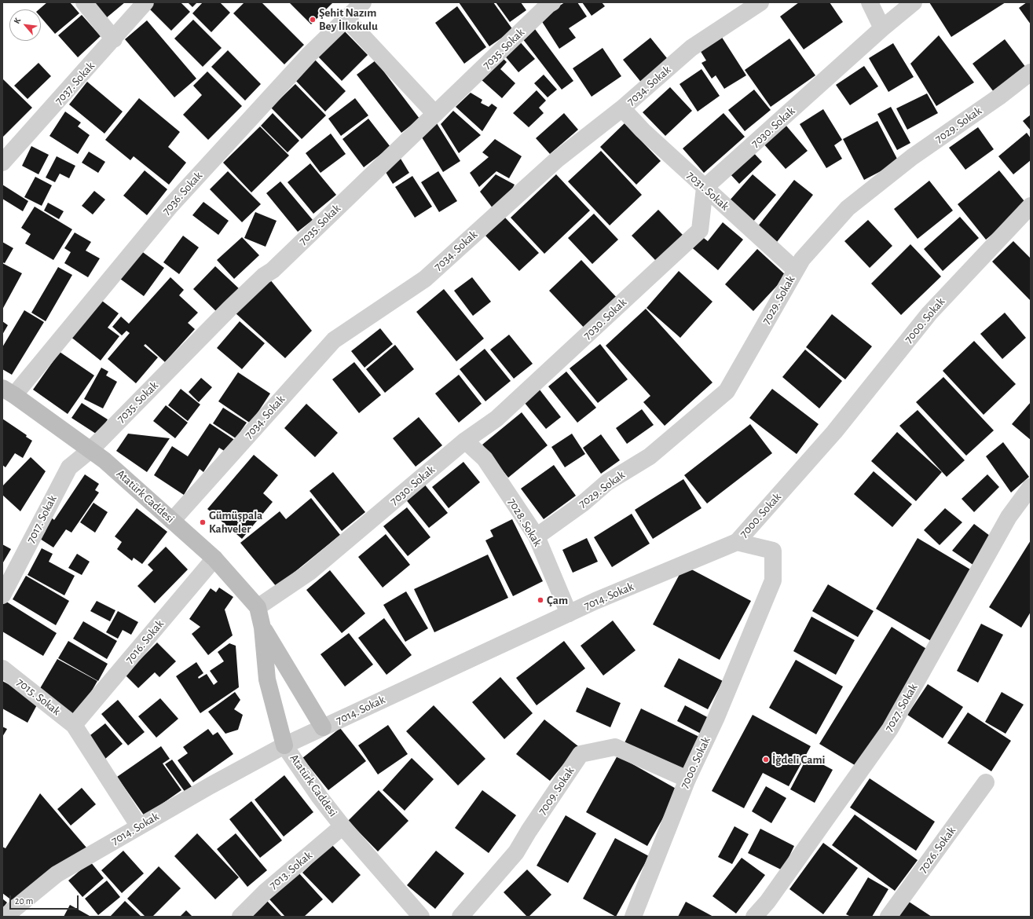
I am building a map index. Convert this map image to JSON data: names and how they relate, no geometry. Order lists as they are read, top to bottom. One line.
{"streets":{"main road":["Atatürk Caddesi"],"street":["7035. Sokak","7037. Sokak","7034. Sokak","7029. Sokak","7030. Sokak","7031. Sokak","7036. Sokak","7000. Sokak","7017. Sokak","7028. Sokak","7014. Sokak","7016. Sokak","7015. Sokak","7027. Sokak","7009. Sokak","7026. Sokak","7013. Sokak"]},"crossings":[["7035. Sokak","Atatürk Caddesi"],["7035. Sokak","7017. Sokak"],["7034. Sokak","7031. Sokak"],["7034. Sokak","Atatürk Caddesi"],["7029. Sokak","7031. Sokak"],["7029. Sokak","7028. Sokak"],["7030. Sokak","7031. Sokak"],["7030. Sokak","Atatürk Caddesi"],["7030. Sokak","7028. Sokak"],["7036. Sokak","Atatürk Caddesi"],["7000. Sokak","7014. Sokak"],["7000. Sokak","7009. Sokak"],["Atatürk Caddesi","7017. Sokak"],["Atatürk Caddesi","7014. Sokak"],["Atatürk Caddesi","7016. Sokak"],["Atatürk Caddesi","7013. Sokak"],["7028. Sokak","7014. Sokak"],["7014. Sokak","7015. Sokak"],["7016. Sokak","7015. Sokak"]],"places":["Şehit Nazım Bey İlkokulu","Gümüşpala Kahveler","Çam","İğdeli Cami"],"scale_bar":"20 m","north":"top left"}
